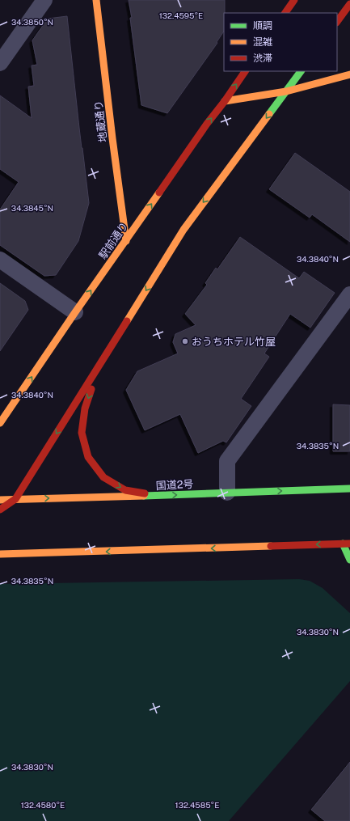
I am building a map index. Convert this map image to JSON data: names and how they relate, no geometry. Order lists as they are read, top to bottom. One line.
{"streets":{"main road":["地蔵通り","駅前通り","国道2号"]},"crossings":[["地蔵通り","駅前通り"]],"places":["おうちホテル竹屋"],"legend":["順調","混雑","渋滞"],"coordinates":["132.4595°E","34.3850°N","34.3845°N","34.3840°N","34.3835°N","34.3830°N","132.4580°E","132.4585°E"]}
